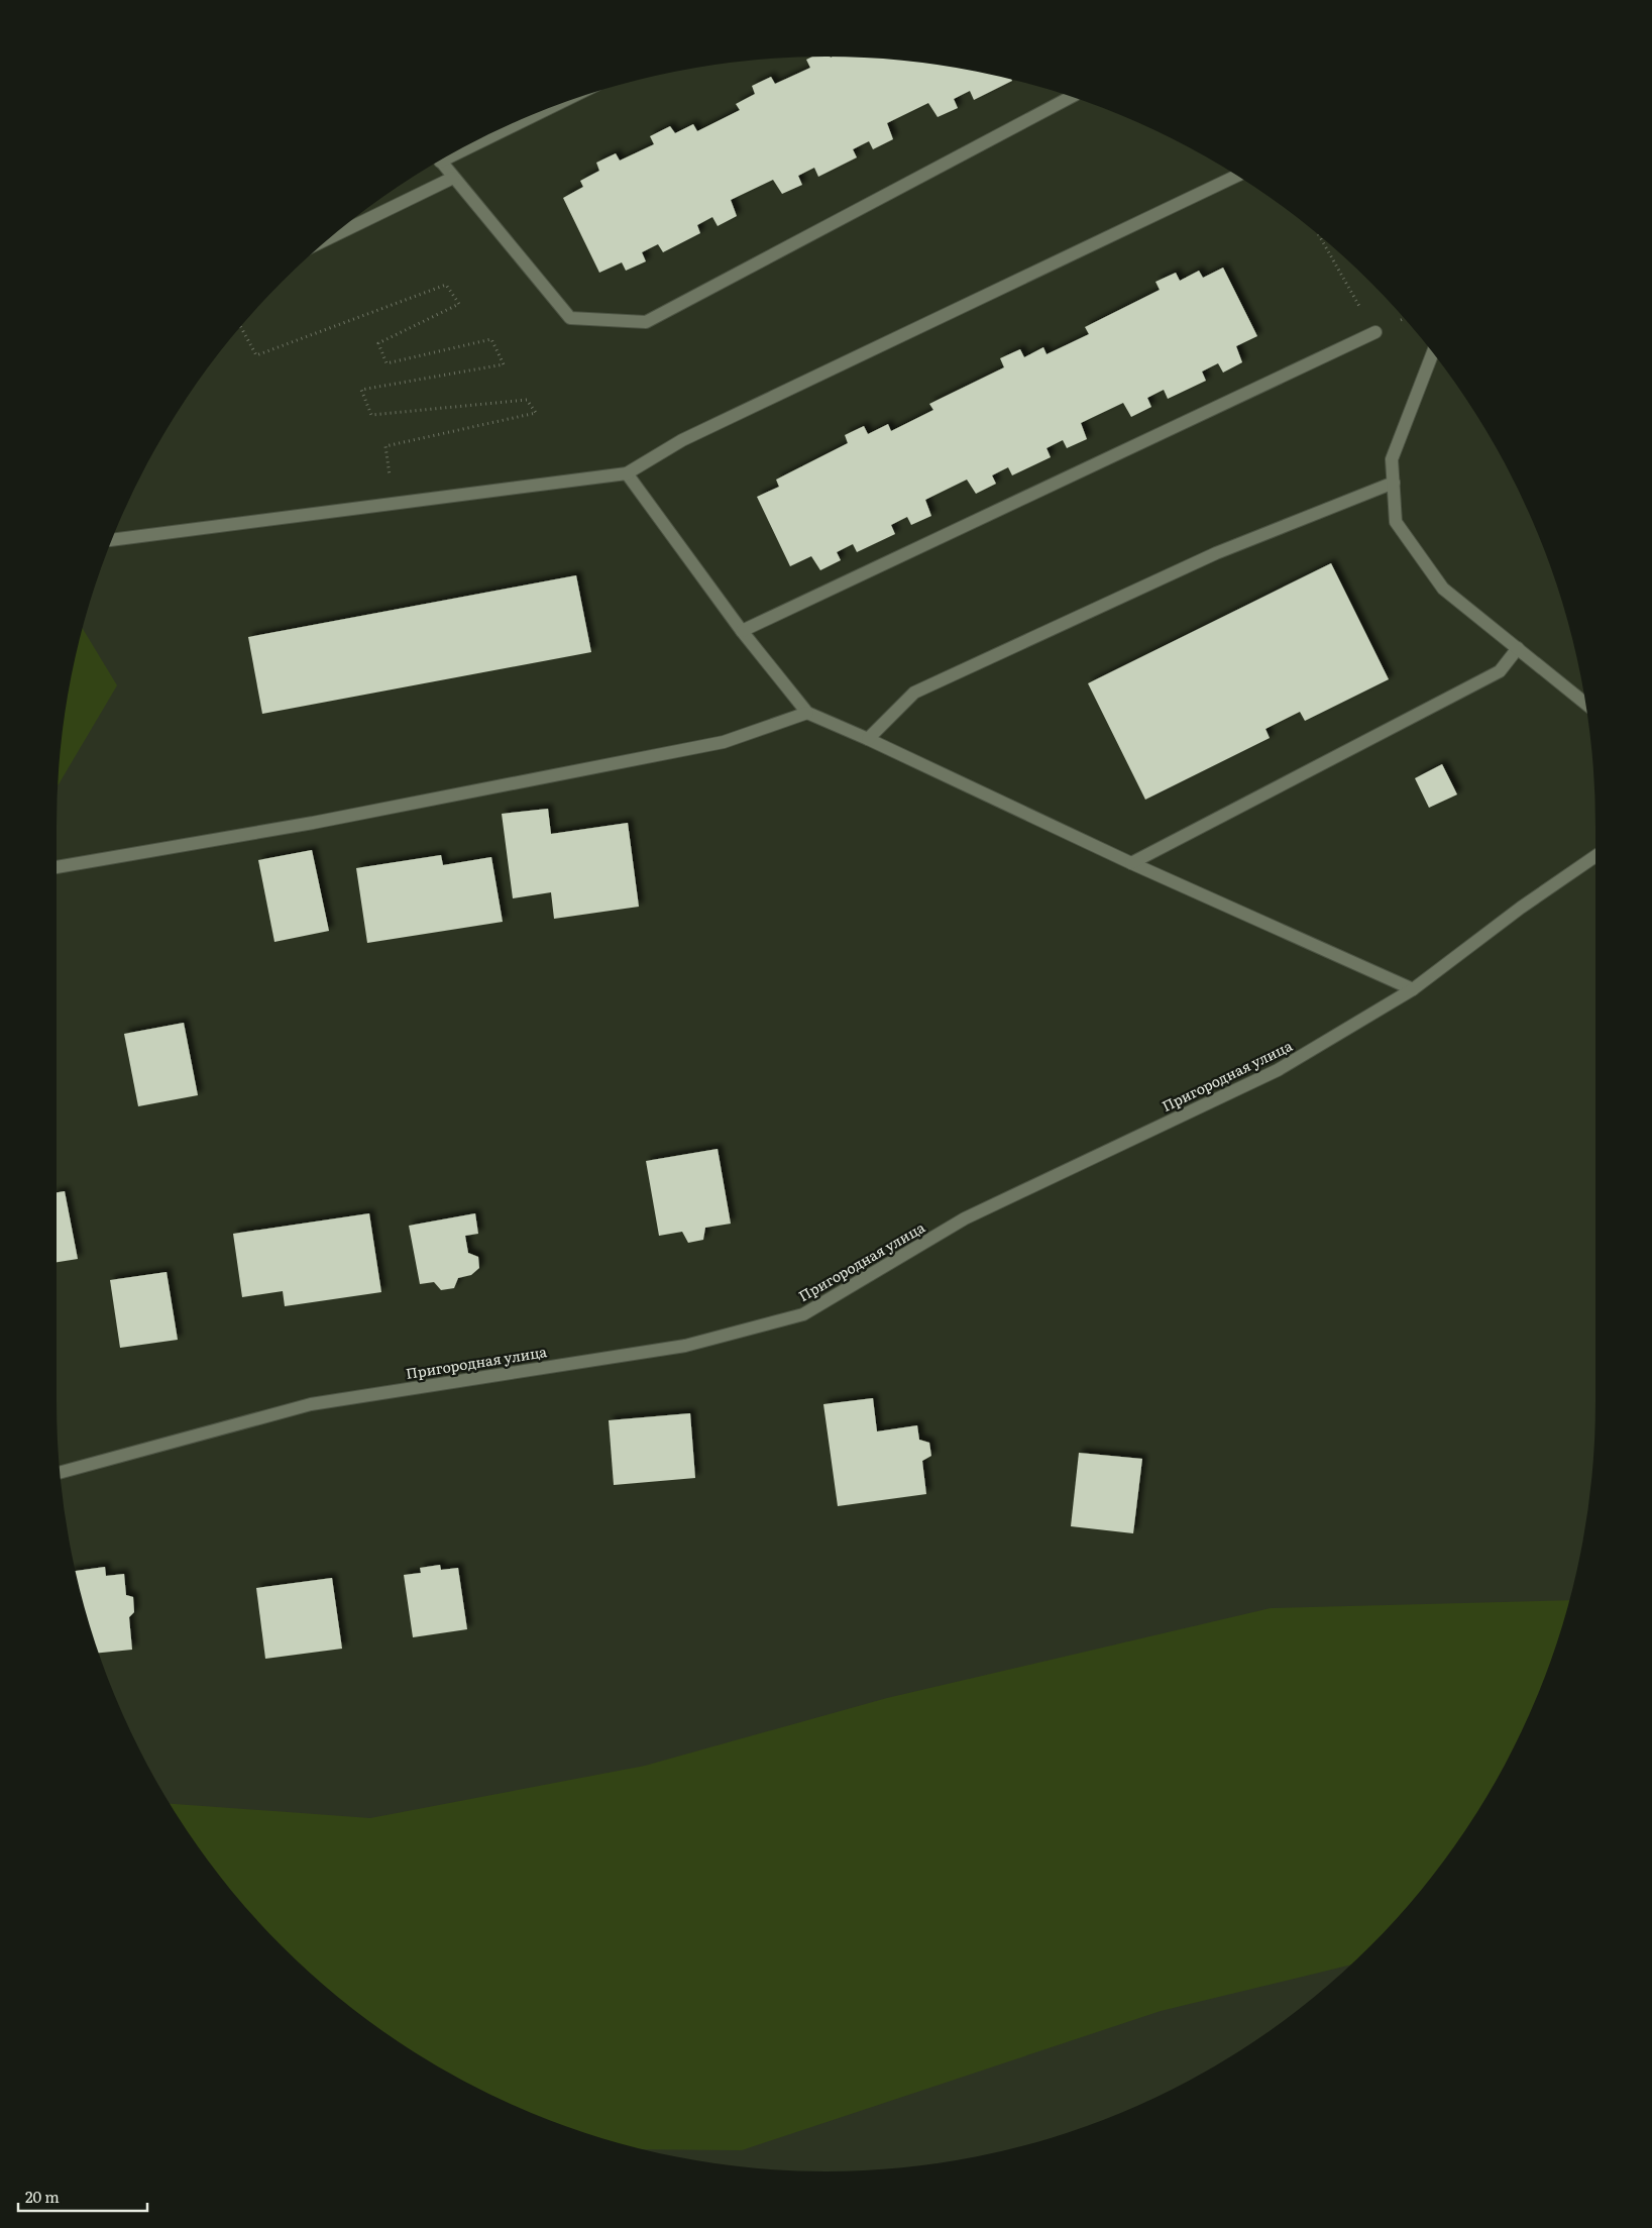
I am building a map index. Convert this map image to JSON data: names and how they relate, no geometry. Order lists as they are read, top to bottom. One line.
{"streets":{"street":["Пригородная улица"]},"scale_bar":"20 m"}
